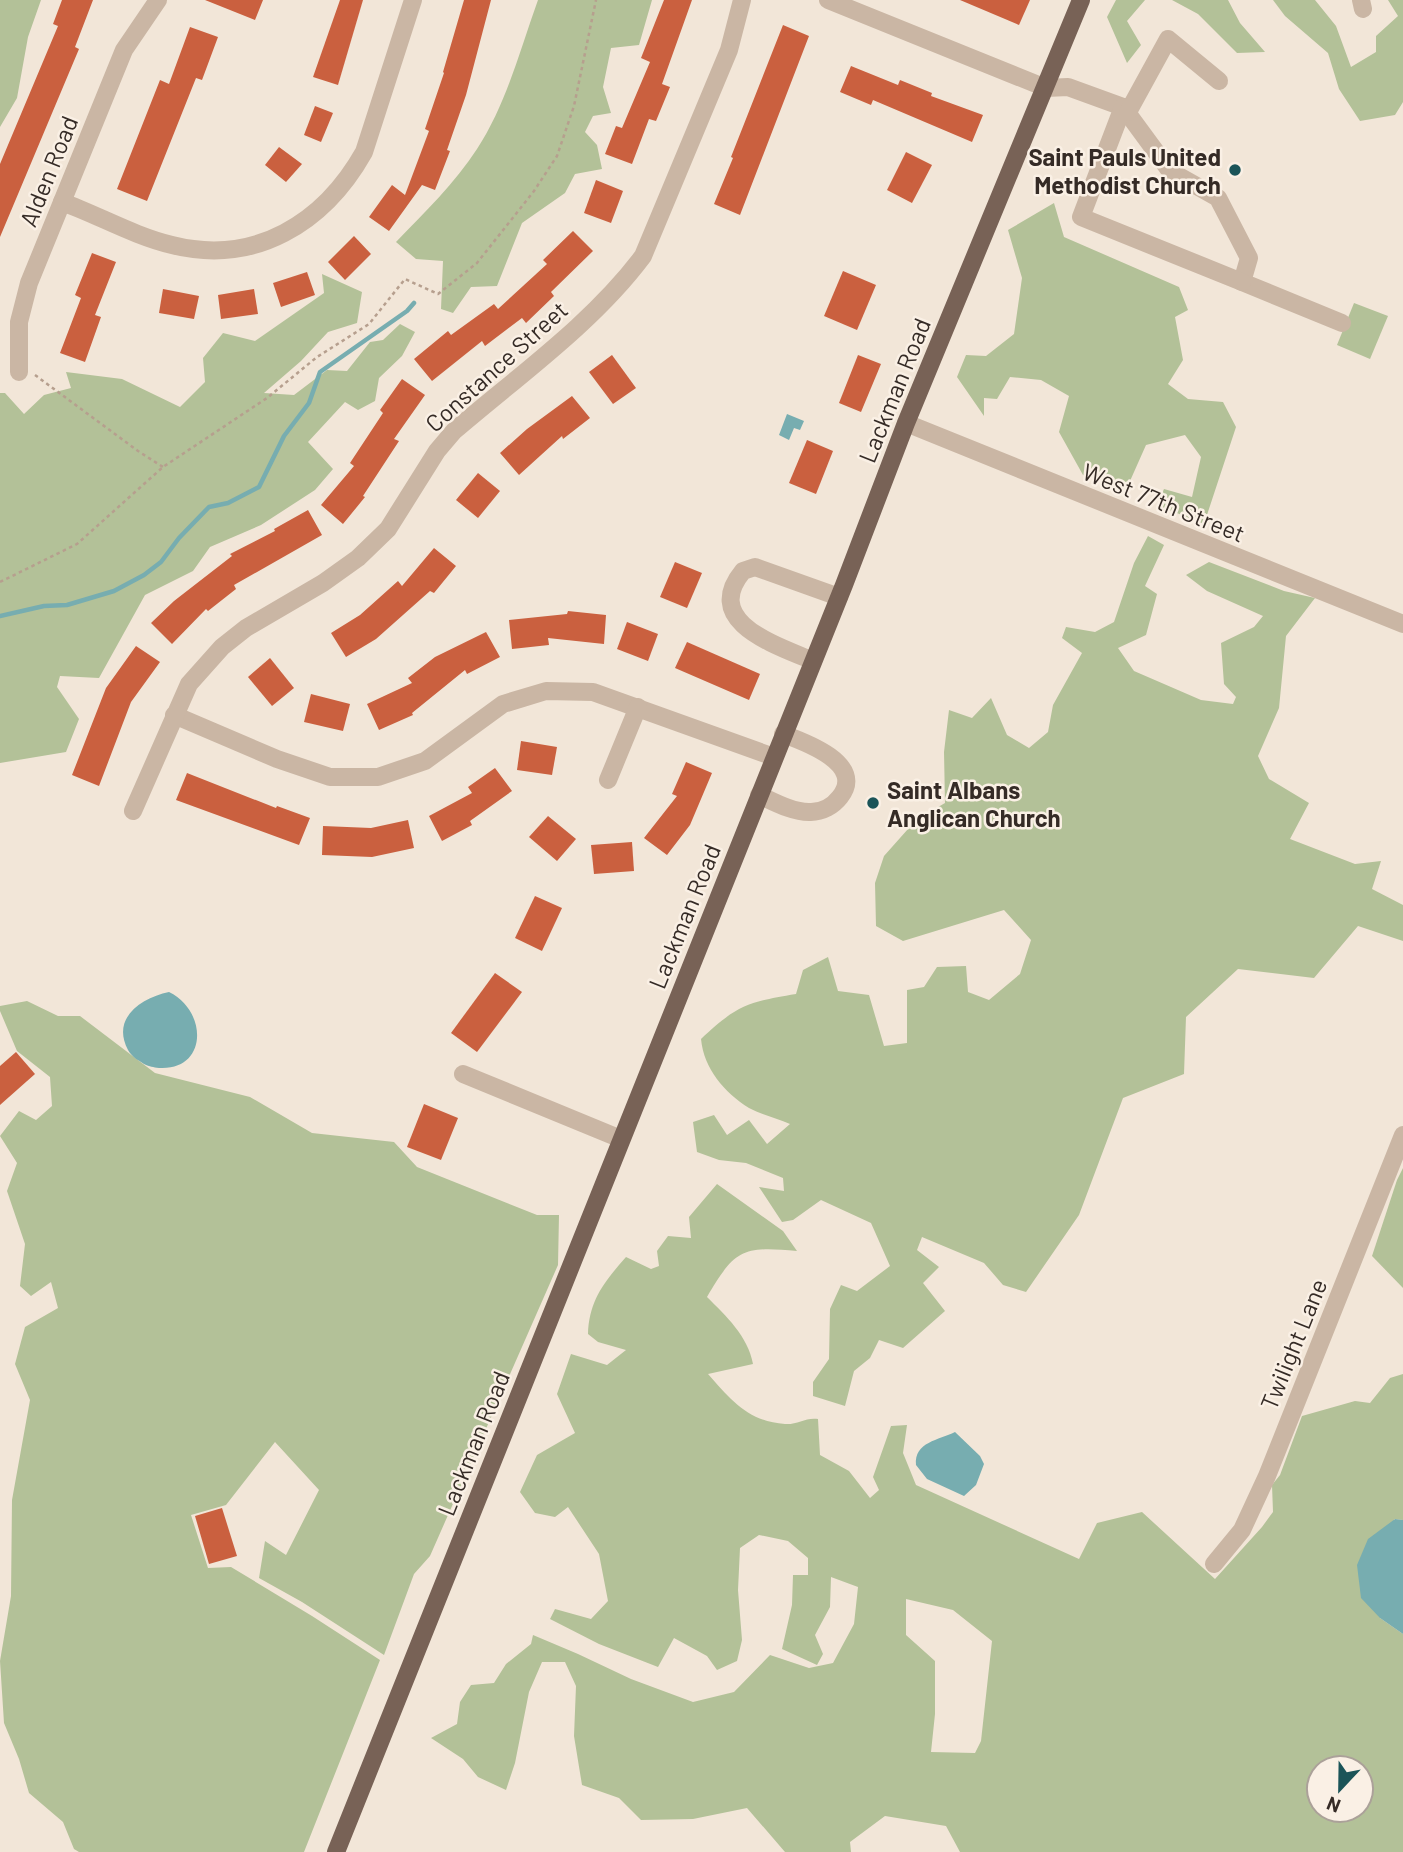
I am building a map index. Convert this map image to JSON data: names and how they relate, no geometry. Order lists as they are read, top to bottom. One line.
{"streets":{"main road":["Lackman Road"],"street":["Alden Road","Constance Street","West 77th Street","Twilight Lane"]},"crossings":[["Lackman Road","West 77th Street"]],"places":["Saint Pauls United Methodist Church","Saint Albans Anglican Church"],"north":"bottom"}
